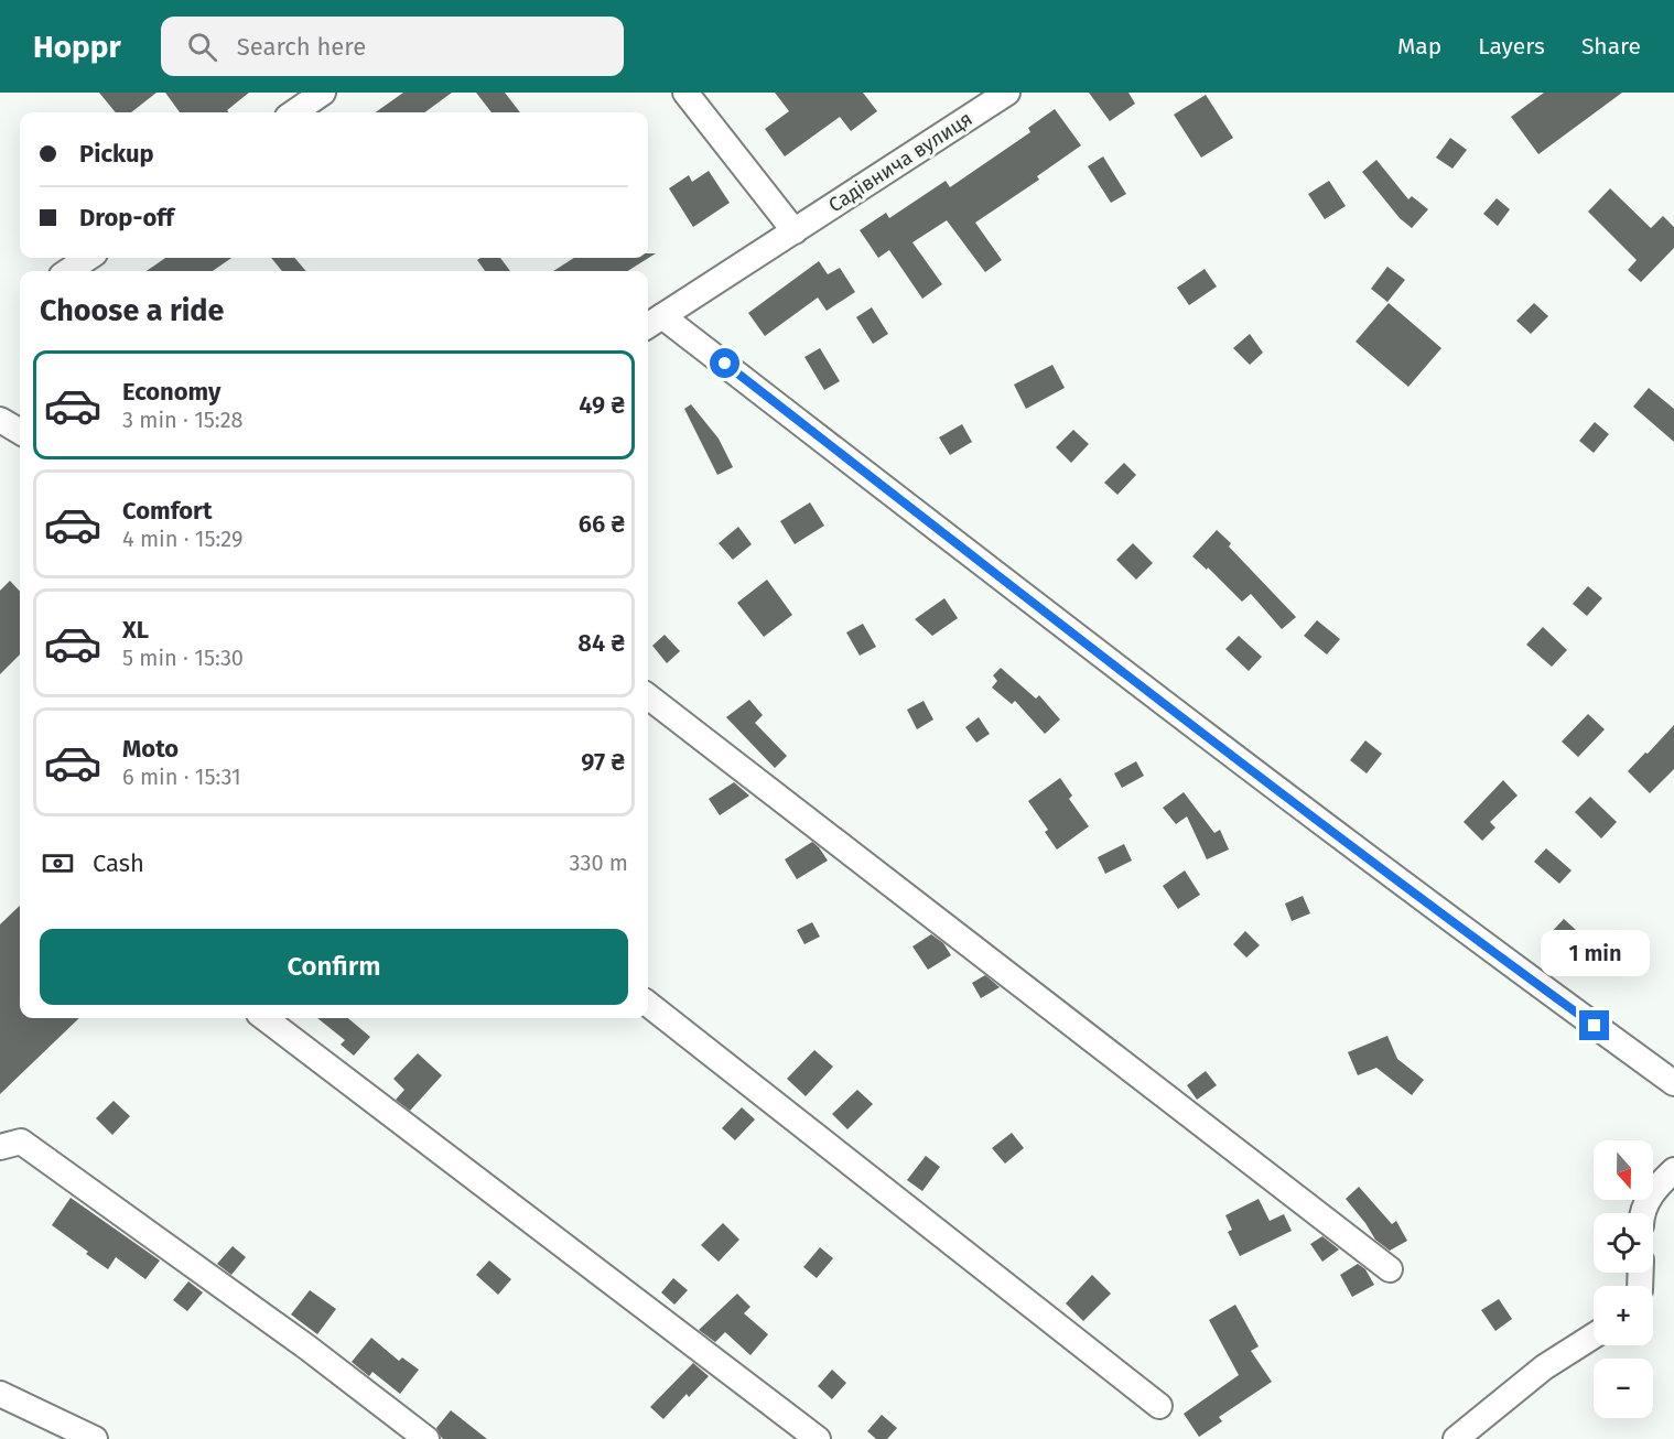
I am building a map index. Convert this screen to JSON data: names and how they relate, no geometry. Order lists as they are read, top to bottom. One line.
{"streets":{"street":["Садівнича вулиця"]},"north":"bottom","page":{"header":"Hoppr","search":"Search here","nav":["Map","Layers","Share"],"banner":["Pickup","Drop-off"],"heading":"Choose a ride","list":[{"name":"Economy","note":"3 min · 15:28","value":"49 ₴"},{"name":"Comfort","note":"4 min · 15:29","value":"66 ₴"},{"name":"XL","note":"5 min · 15:30","value":"84 ₴"},{"name":"Moto","note":"6 min · 15:31","value":"97 ₴"}],"pay":["Cash","330 m"],"buttons":"Confirm","bubble":"1 min","map_buttons":["+","−"]}}
